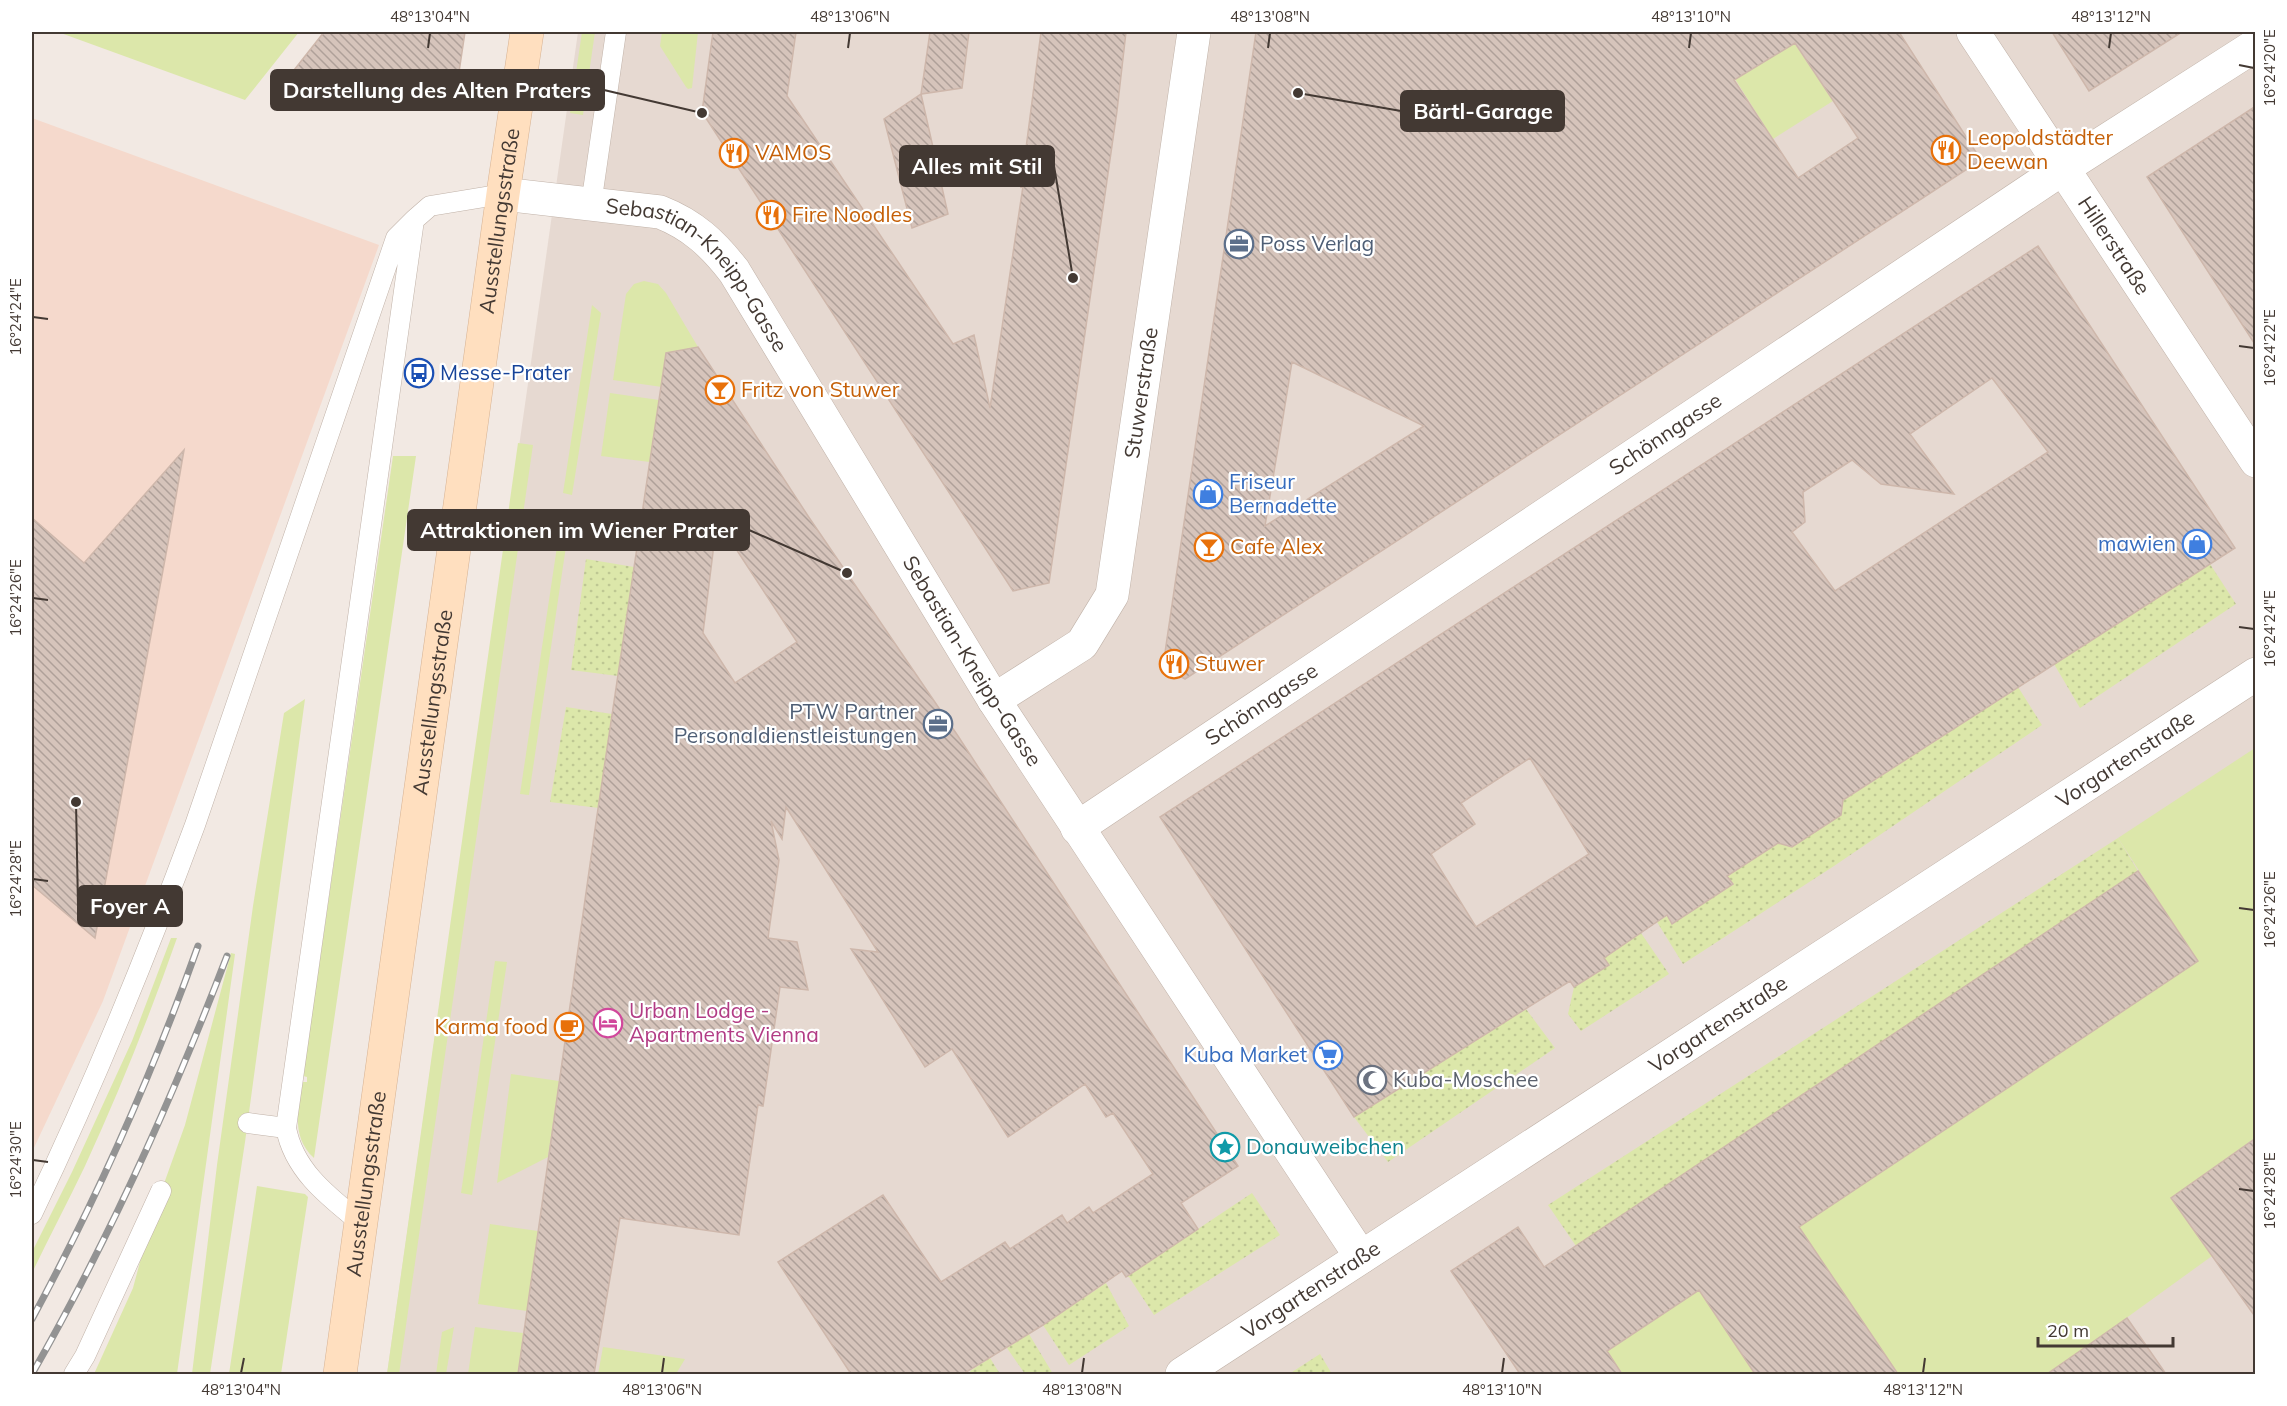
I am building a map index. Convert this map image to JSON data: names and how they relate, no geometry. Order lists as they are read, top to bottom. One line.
{"streets":{"main road":["Ausstellungsstraße"],"street":["Hillerstraße","Sebastian-Kneipp-Gasse","Stuwerstraße","Schönngasse","Vorgartenstraße"]},"crossings":[["Ausstellungsstraße","Sebastian-Kneipp-Gasse"],["Hillerstraße","Schönngasse"],["Sebastian-Kneipp-Gasse","Stuwerstraße"],["Sebastian-Kneipp-Gasse","Schönngasse"],["Sebastian-Kneipp-Gasse","Vorgartenstraße"]],"places":{"other":["Bärtl-Garage","Darstellung des Alten Praters","Alles mit Stil","Attraktionen im Wiener Prater","Foyer A"],"restaurant":["Leopoldstädter Deewan","VAMOS","Fire Noodles","Stuwer"],"office":["Poss Verlag","PTW Partner Personaldienstleistungen"],"bus stop":["Messe-Prater"],"bar":["Fritz von Stuwer","Cafe Alex"],"shop":["Friseur Bernadette","mawien"],"hotel":["Urban Lodge - Apartments Vienna"],"cafe":["Karma food"],"supermarket":["Kuba Market"],"mosque":["Kuba-Moschee"],"place":["Donauweibchen"]},"scale_bar":"20 m","coordinates":["48°13'04\"N","48°13'06\"N","48°13'08\"N","48°13'10\"N","48°13'12\"N","16°24'20\"E","16°24'24\"E","16°24'22\"E","16°24'26\"E","16°24'28\"E","16°24'30\"E"]}
